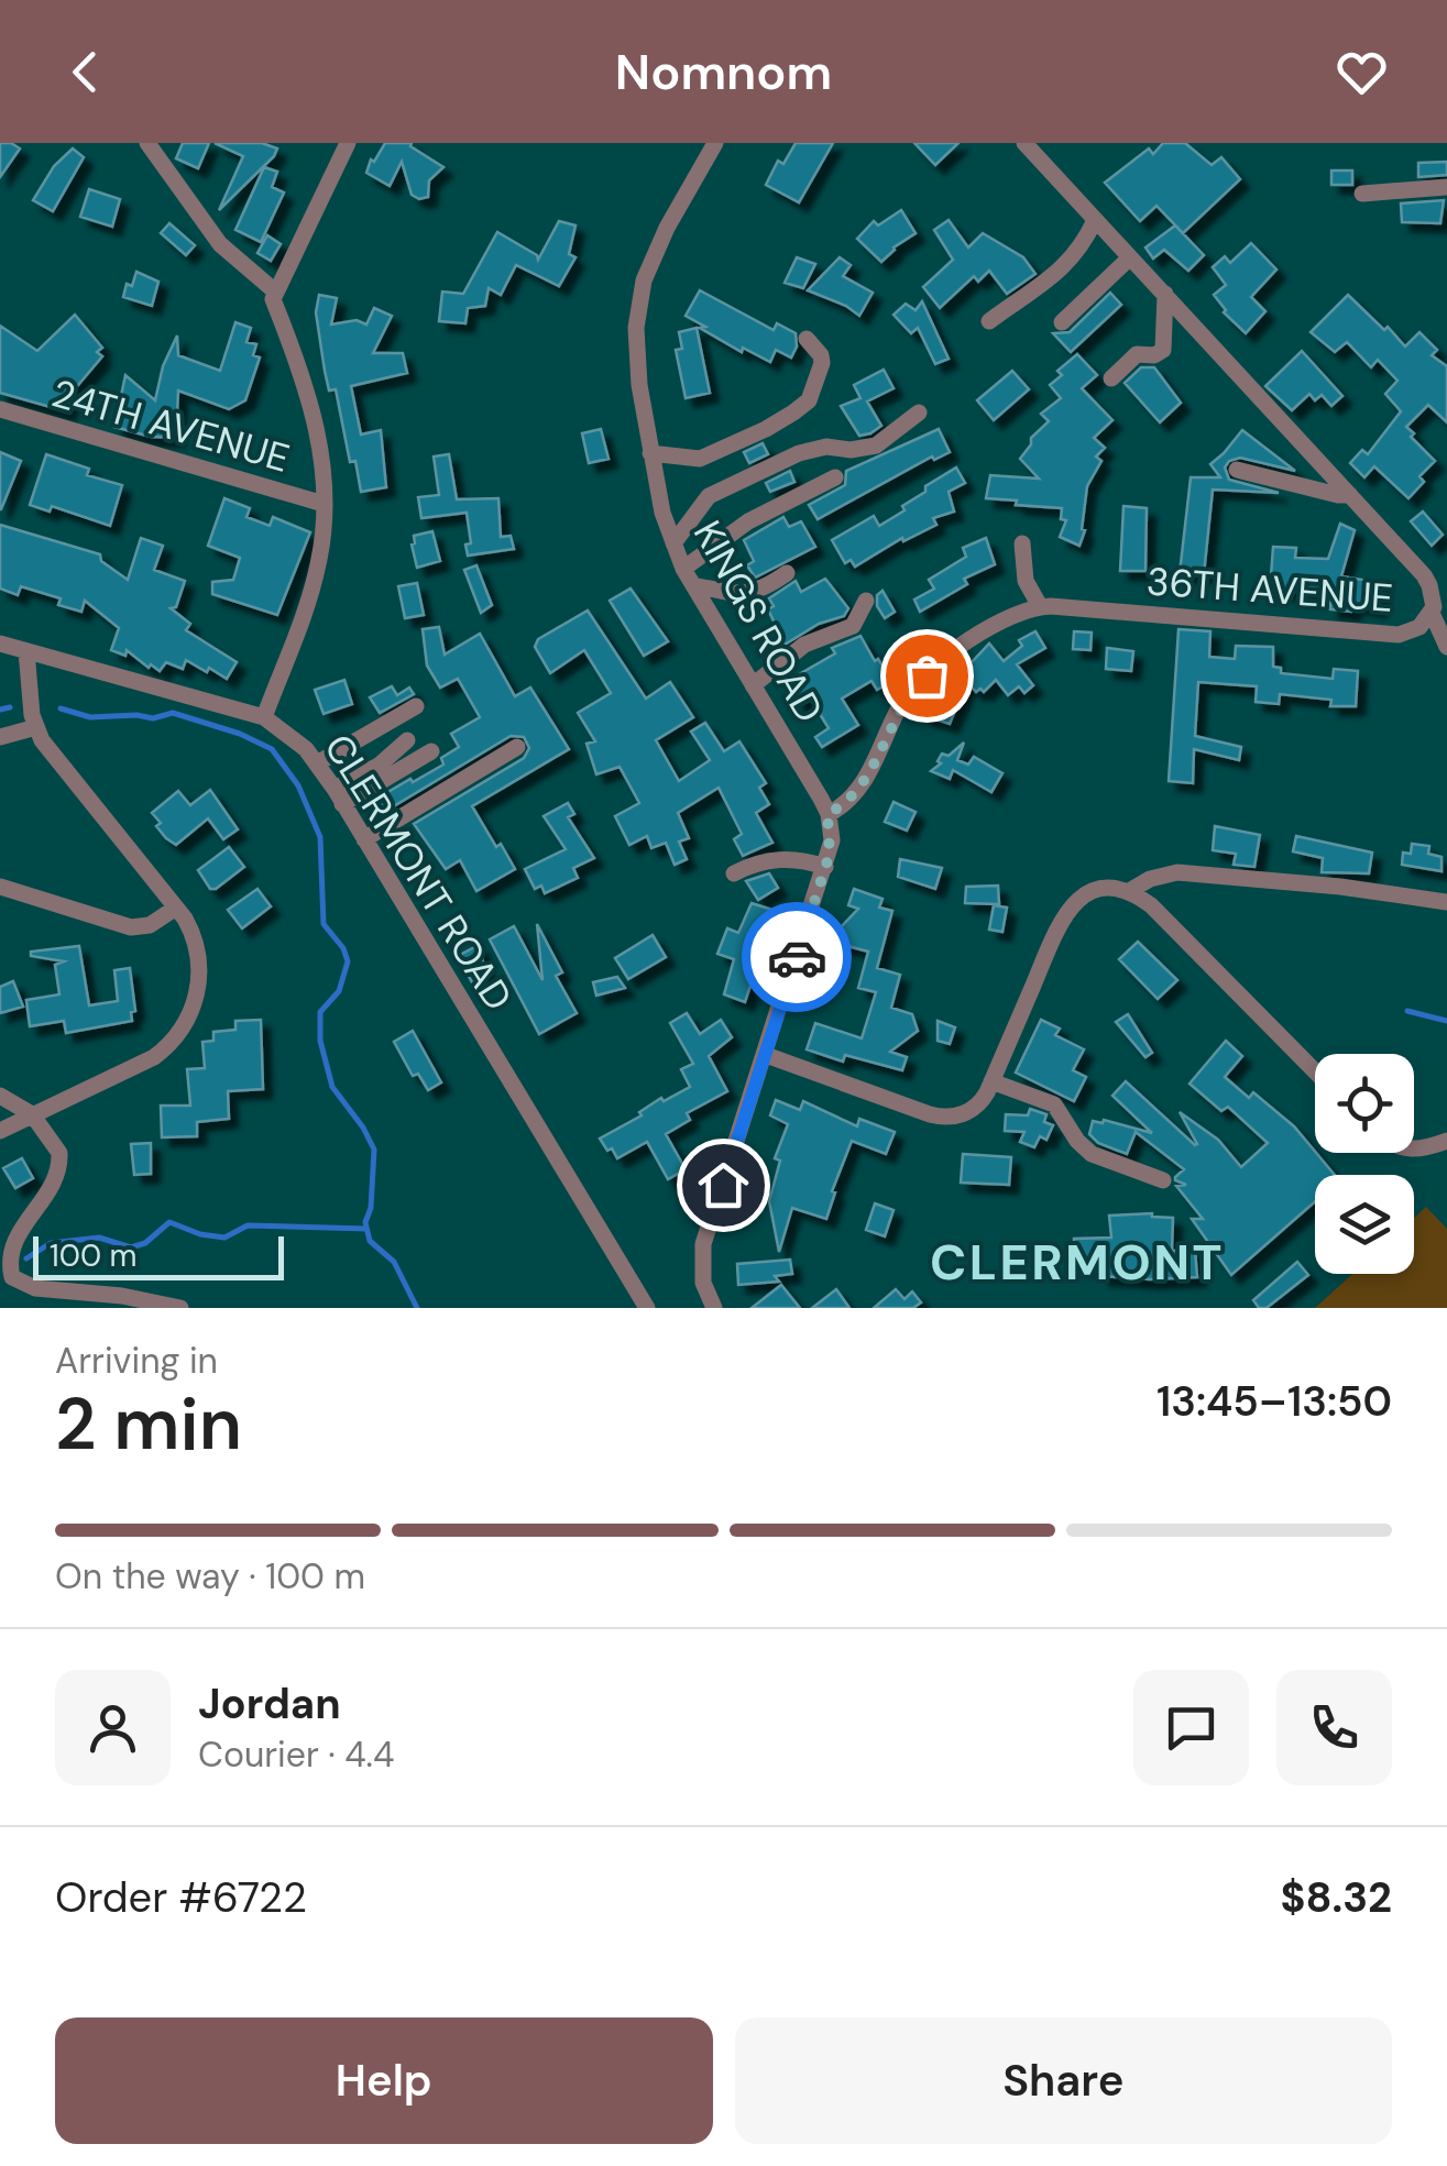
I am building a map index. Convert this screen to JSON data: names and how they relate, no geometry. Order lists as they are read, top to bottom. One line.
{"streets":{"street":["24TH AVENUE","36TH AVENUE","KINGS ROAD","CLERMONT ROAD"]},"crossings":[["36TH AVENUE","KINGS ROAD"]],"districts":["CLERMONT"],"scale_bar":"100 m","page":{"header":"Nomnom","scale":"100 m","heading":["2 min","Arriving in","13:45–13:50"],"panel":["Jordan","Courier · 4.4","Order #6722","$8.32"],"bar":"On the way · 100 m","buttons":["Help","Share"]}}
